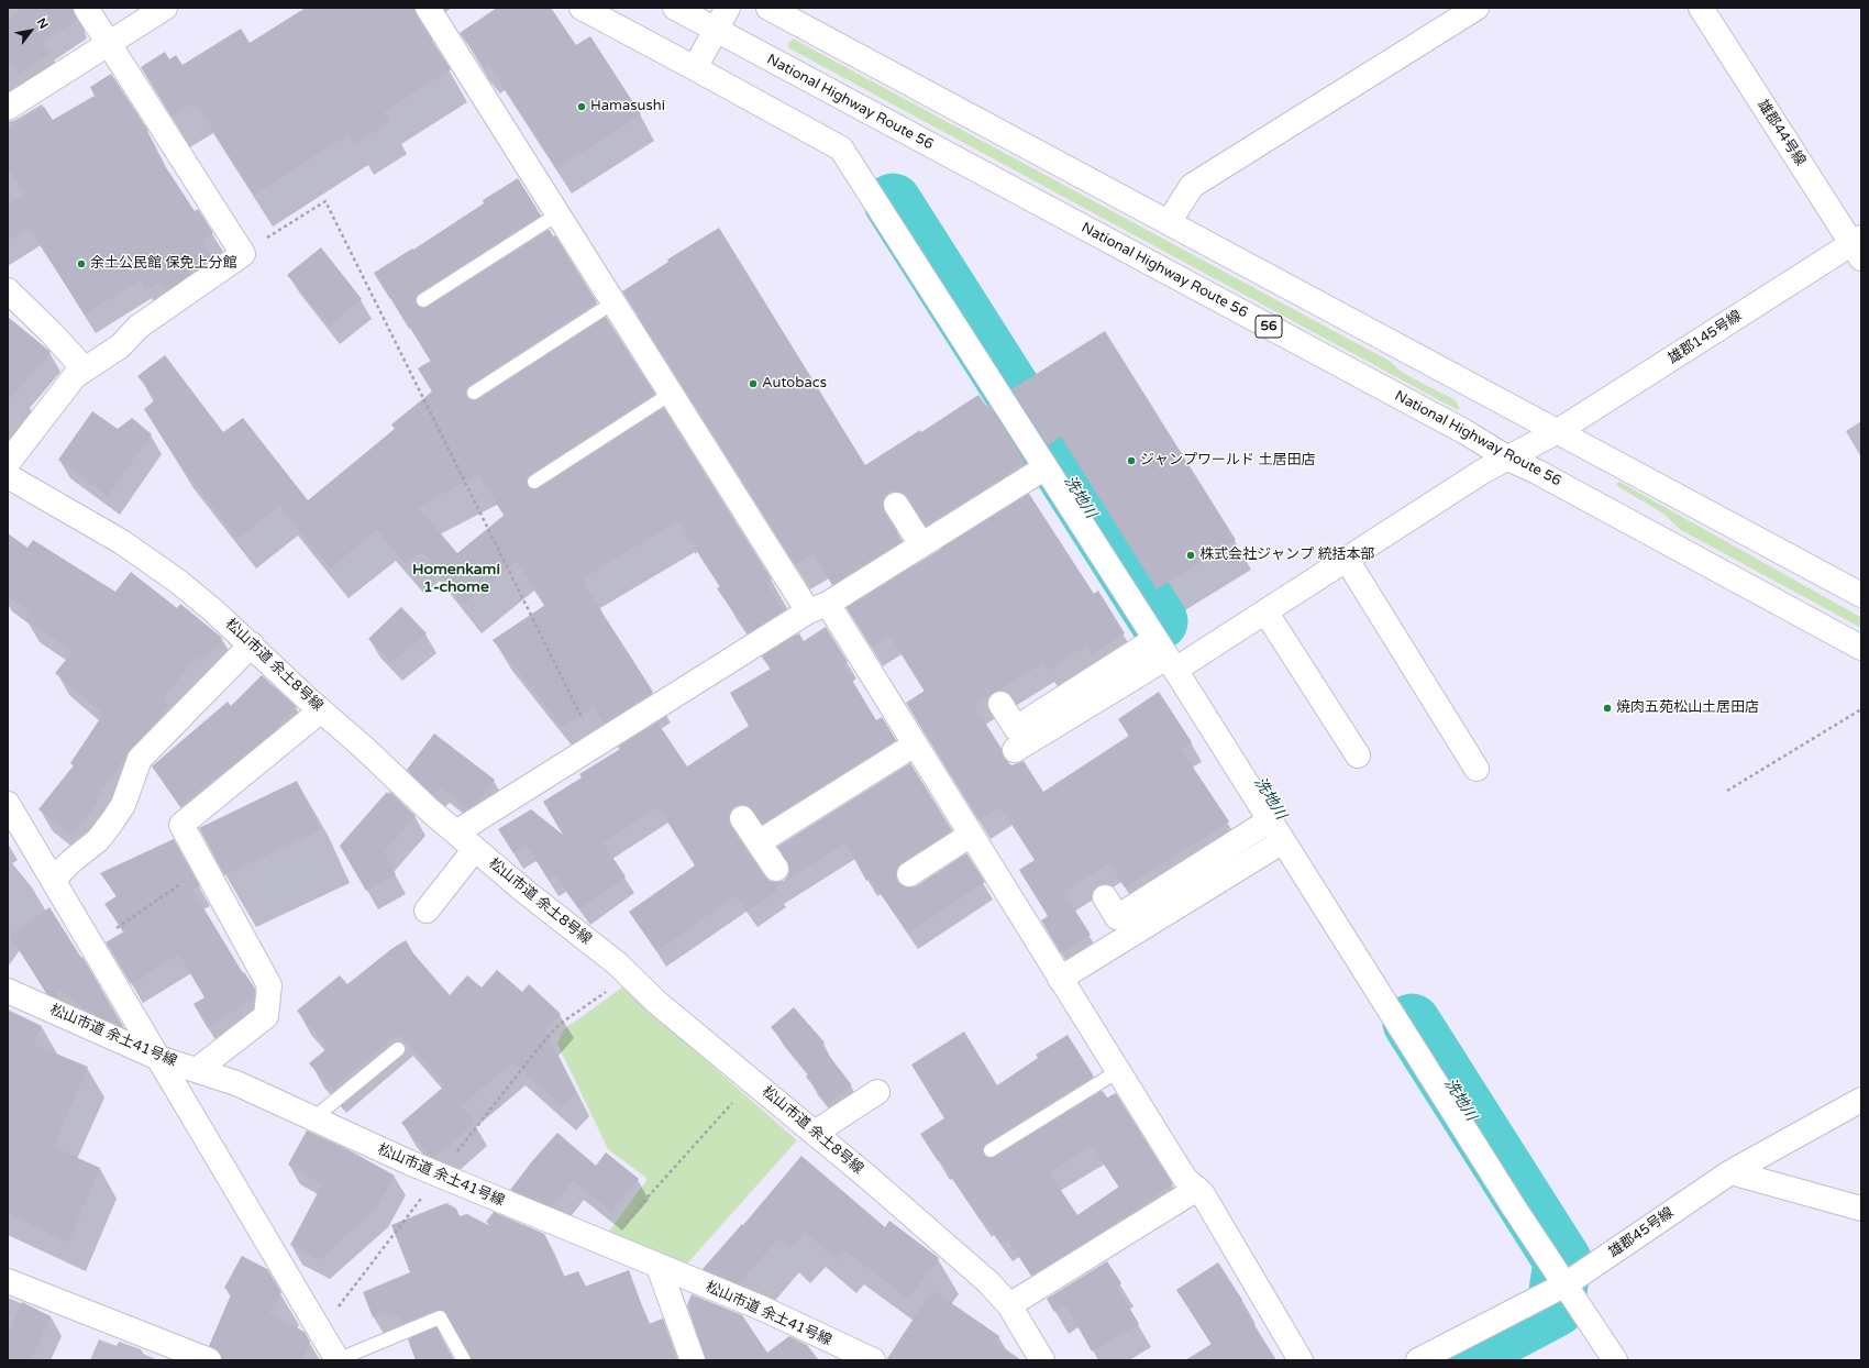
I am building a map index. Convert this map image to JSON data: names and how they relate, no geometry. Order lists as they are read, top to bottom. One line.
{"streets":{"main road":["National Highway Route 56","雄郡44号線","56","雄郡145号線","松山市道 余土8号線","松山市道 余土41号線","雄郡45号線"]},"crossings":[["National Highway Route 56","雄郡145号線"],["雄郡44号線","雄郡145号線"]],"districts":["Homenkami 1-chome"],"water":["洗地川"],"places":["Hamasushi","余土公民館 保免上分館","Autobacs","ジャンプワールド 土居田店","株式会社ジャンプ 統括本部","焼肉五苑松山土居田店"],"north":"top right"}
